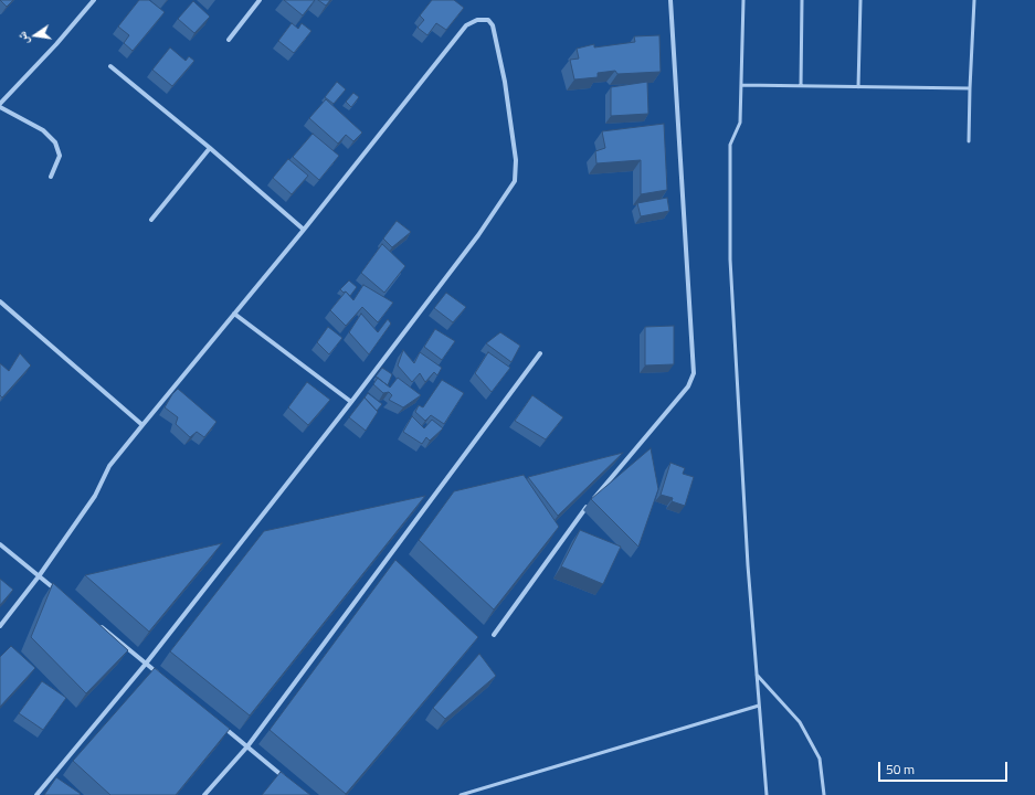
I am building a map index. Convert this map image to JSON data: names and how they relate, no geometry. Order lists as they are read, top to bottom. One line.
{"scale_bar":"50 m","north":"left"}
